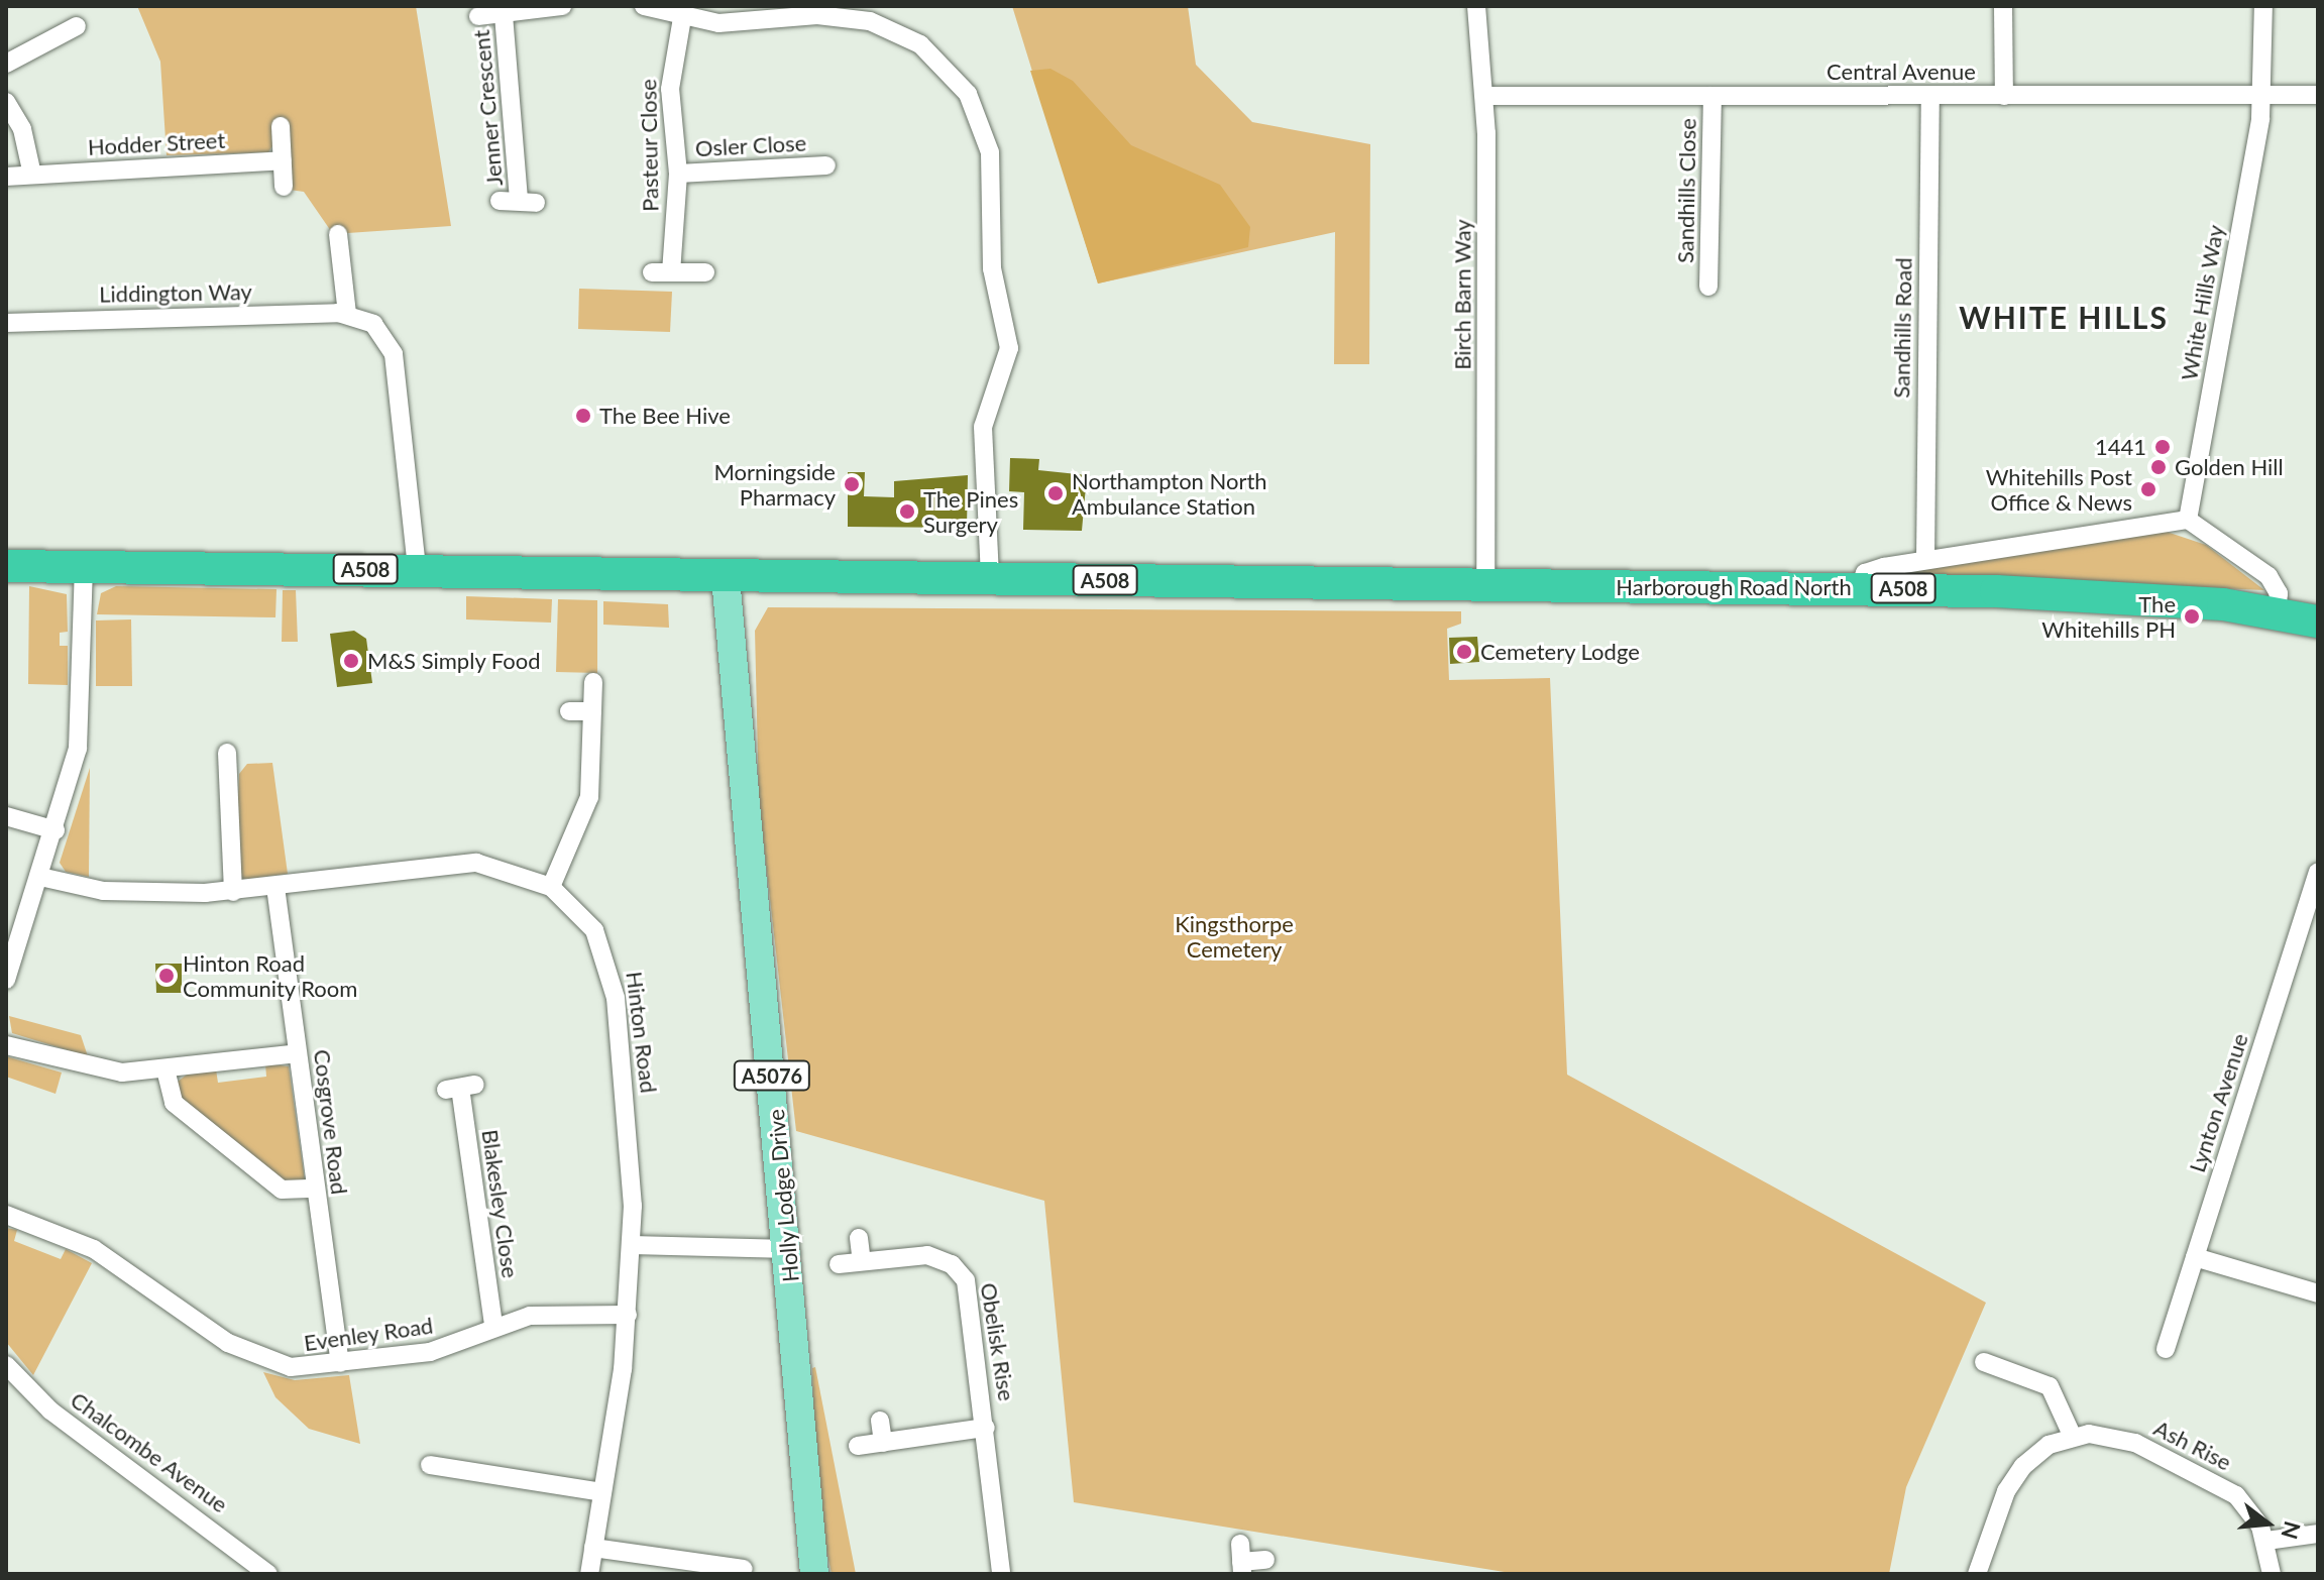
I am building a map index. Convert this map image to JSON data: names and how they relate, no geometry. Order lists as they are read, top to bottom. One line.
{"streets":{"highway":["A508","Harborough Road North"],"main road":["A5076","Holly Lodge Drive"],"street":["Central Avenue","Jenner Crescent","Hodder Street","Pasteur Close","Osler Close","Sandhills Close","Liddington Way","Birch Barn Way","White Hills Way","Sandhills Road","Hinton Road","Lynton Avenue","Cosgrove Road","Blakesley Close","Evenley Road","Obelisk Rise","Ash Rise","Chalcombe Avenue"]},"crossings":[["Central Avenue","Sandhills Close"],["Central Avenue","Birch Barn Way"],["Central Avenue","White Hills Way"],["Central Avenue","Sandhills Road"],["Pasteur Close","Osler Close"],["Birch Barn Way","A508"],["Birch Barn Way","Harborough Road North"],["A508","Harborough Road North"],["A508","Holly Lodge Drive"],["Hinton Road","Cosgrove Road"],["Hinton Road","Evenley Road"],["Cosgrove Road","Evenley Road"],["Blakesley Close","Evenley Road"]],"districts":["WHITE HILLS"],"parks":["Kingsthorpe Cemetery"],"places":["The Bee Hive","1441","Golden Hill","Morningside Pharmacy","Whitehills Post Office & News","Northampton North Ambulance Station","The Pines Surgery","The Whitehills PH","Cemetery Lodge","M&S Simply Food","Hinton Road Community Room"],"north":"right"}
